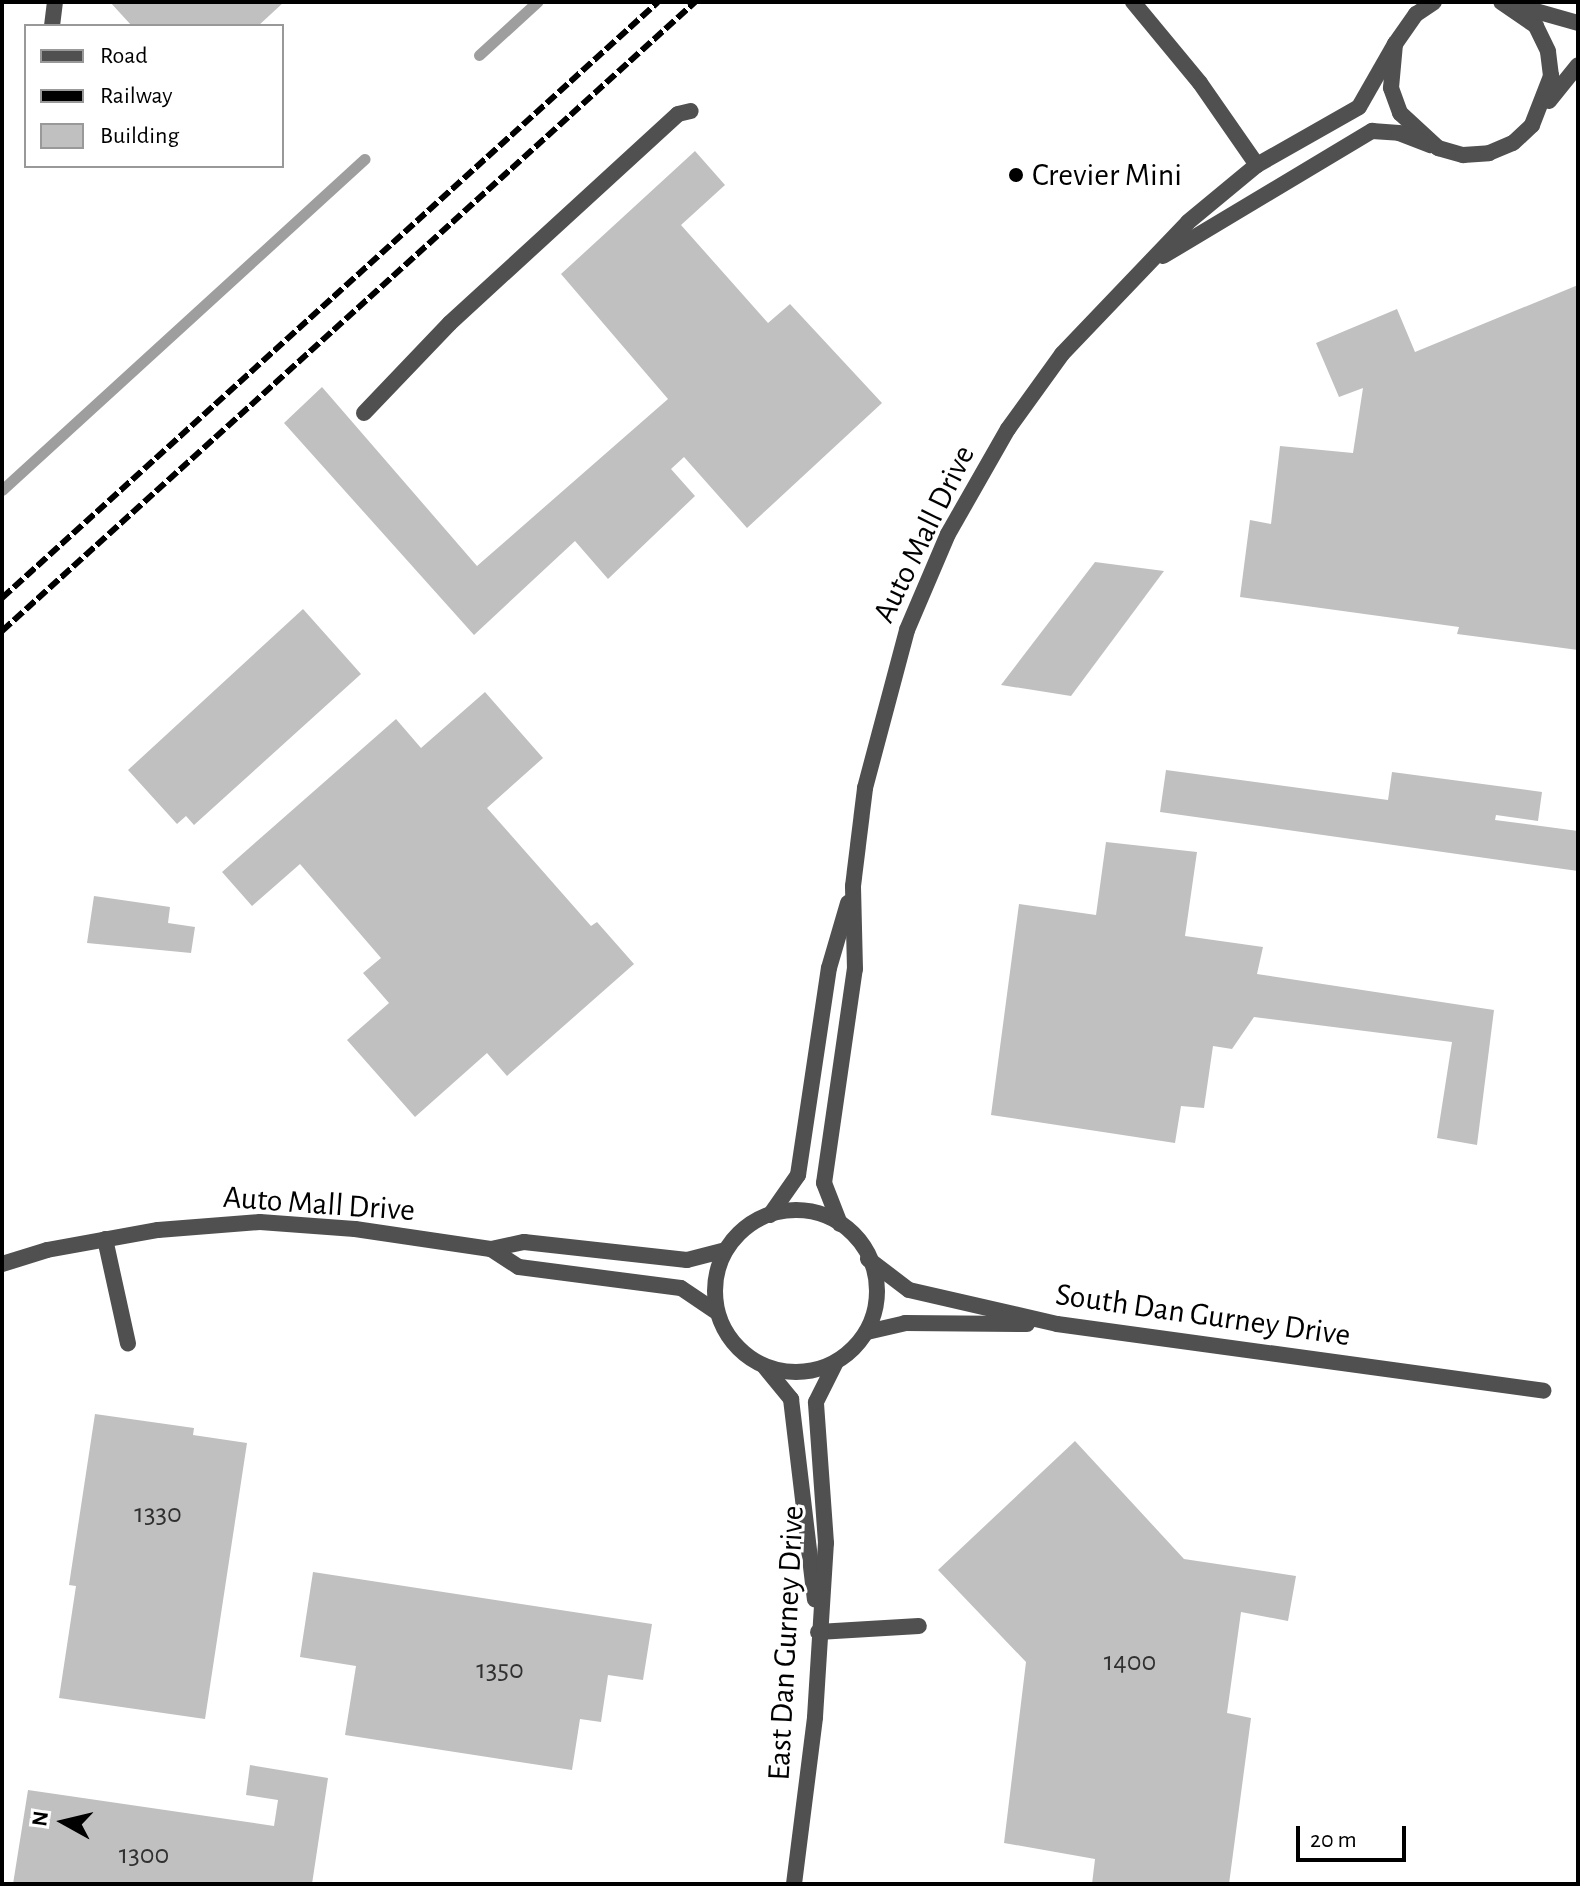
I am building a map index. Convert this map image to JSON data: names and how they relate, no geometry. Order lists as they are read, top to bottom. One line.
{"streets":{"street":["Auto Mall Drive","South Dan Gurney Drive","East Dan Gurney Drive"]},"crossings":[["Auto Mall Drive","South Dan Gurney Drive"],["Auto Mall Drive","East Dan Gurney Drive"],["South Dan Gurney Drive","East Dan Gurney Drive"]],"places":["Crevier Mini"],"house_numbers":["1330","1400","1350","1300"],"legend":["Road","Railway","Building"],"scale_bar":"20 m","north":"left"}
